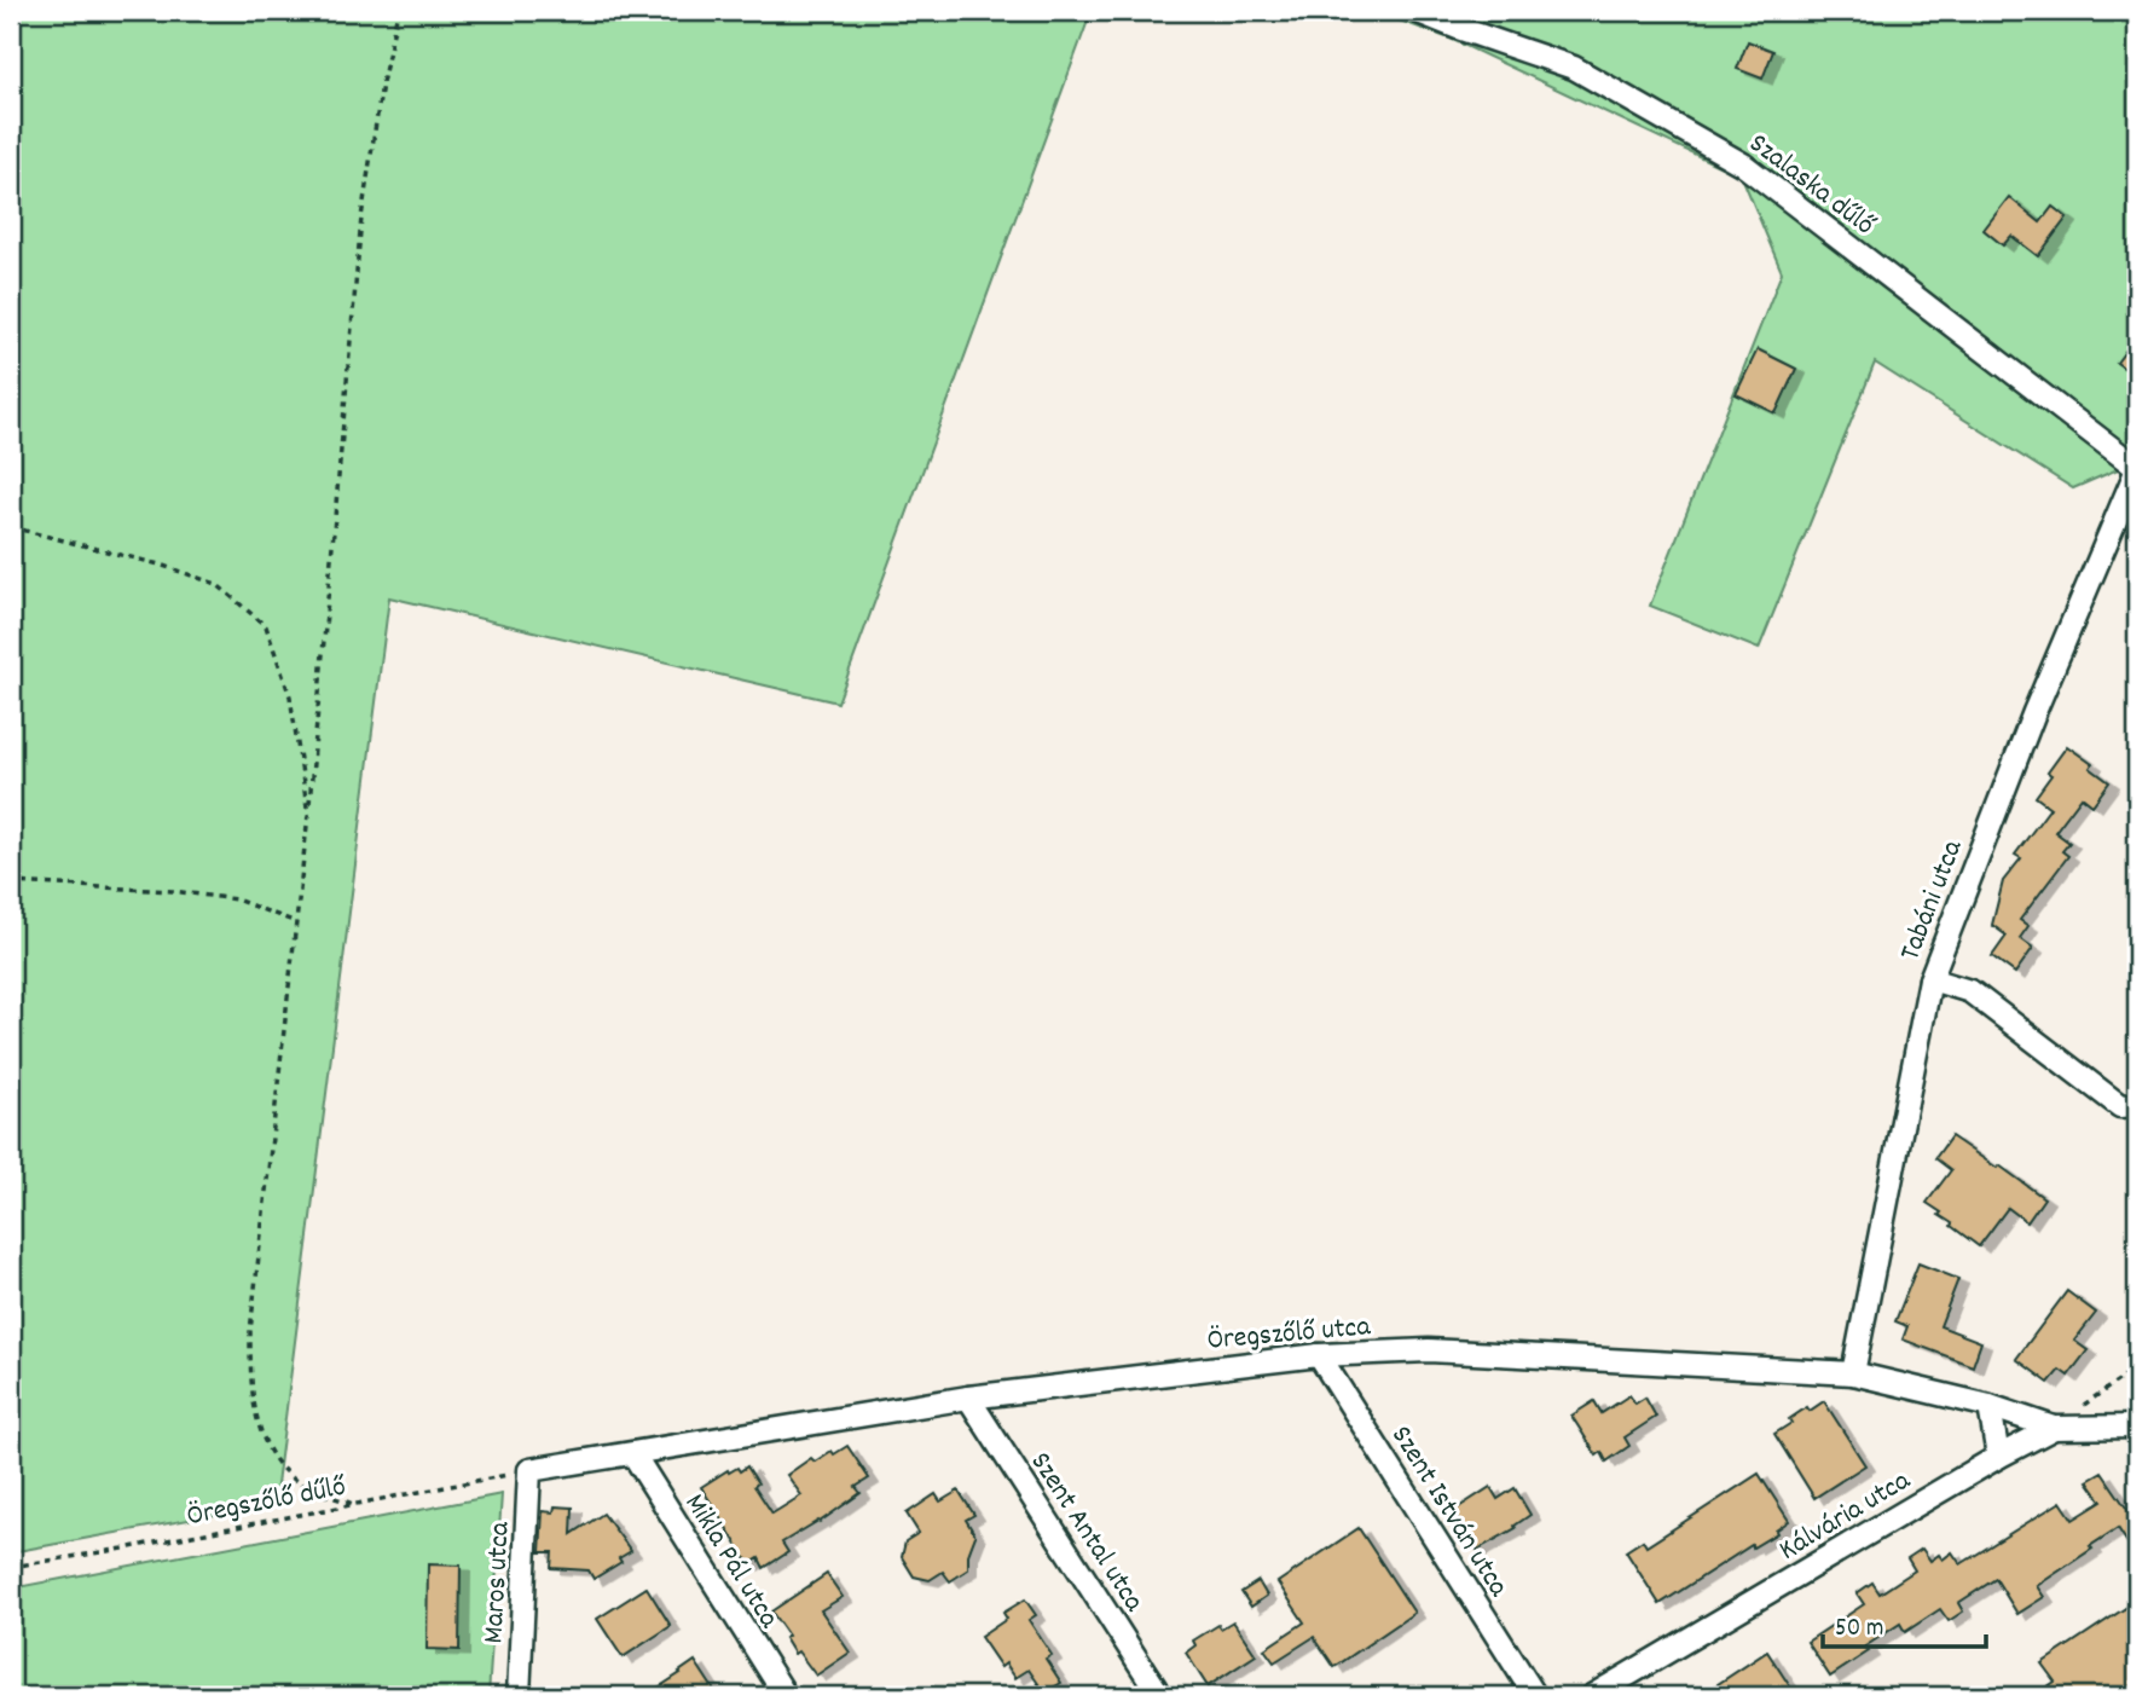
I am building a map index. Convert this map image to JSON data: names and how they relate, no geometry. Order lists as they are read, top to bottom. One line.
{"streets":{"street":["Szalaska dűlő","Tabáni utca","Öregszőlő utca","Szent István utca","Kálvária utca","Szent Antal utca","Mikla Pál utca","Maros utca"],"path":["Öregszőlő dűlő"]},"crossings":[["Szalaska dűlő","Tabáni utca"],["Tabáni utca","Öregszőlő utca"],["Öregszőlő utca","Öregszőlő dűlő"],["Öregszőlő utca","Szent István utca"],["Öregszőlő utca","Kálvária utca"],["Öregszőlő utca","Szent Antal utca"],["Öregszőlő utca","Mikla Pál utca"],["Öregszőlő utca","Maros utca"],["Öregszőlő dűlő","Maros utca"]],"scale_bar":"50 m"}
